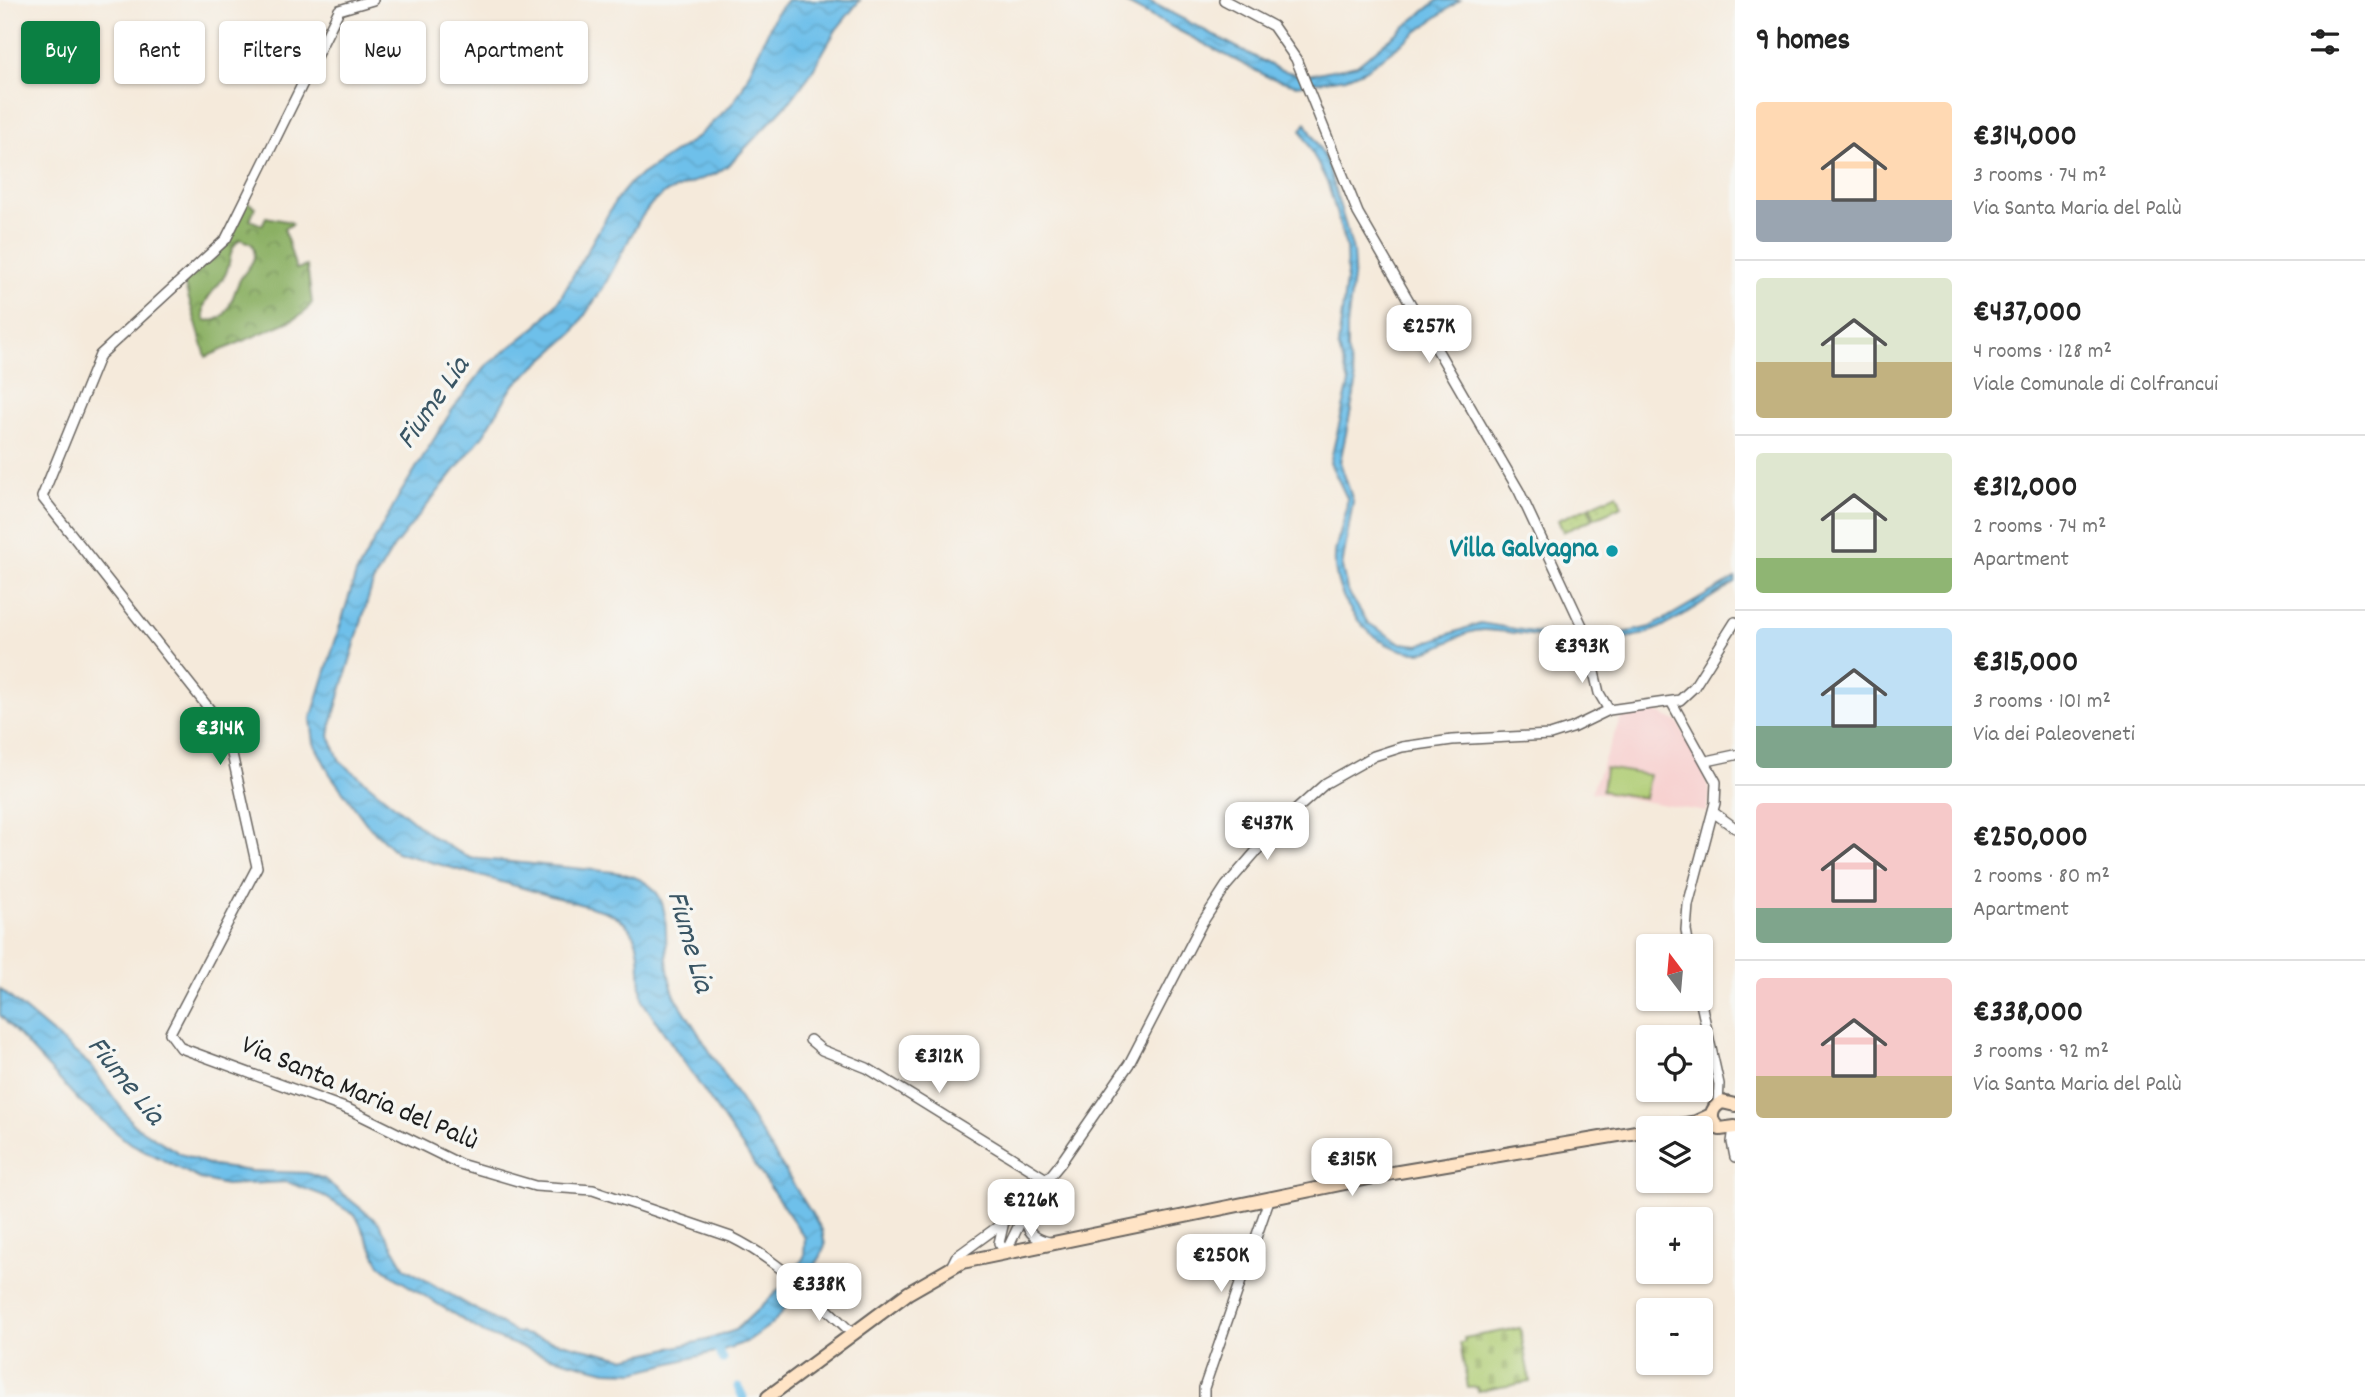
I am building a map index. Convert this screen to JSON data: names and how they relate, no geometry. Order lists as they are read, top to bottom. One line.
{"streets":{"street":["Via Santa Maria del Palù"]},"water":["Fiume Lia"],"places":["Villa Galvagna"],"north":"top","page":{"heading":"9 homes","chip":["Buy","Rent","Filters","New","Apartment"],"list":[{"name":"€314,000","note":"3 rooms · 74 m² · Via Santa Maria del Palù"},{"name":"€437,000","note":"4 rooms · 128 m² · Viale Comunale di Colfrancui"},{"name":"€312,000","note":"2 rooms · 74 m² · Apartment"},{"name":"€315,000","note":"3 rooms · 101 m² · Via dei Paleoveneti"},{"name":"€250,000","note":"2 rooms · 80 m² · Apartment"},{"name":"€338,000","note":"3 rooms · 92 m² · Via Santa Maria del Palù"}],"price":["€257K","€393K","€314K","€437K","€312K","€315K","€226K","€250K","€338K"],"map_buttons":["+","−"]}}
